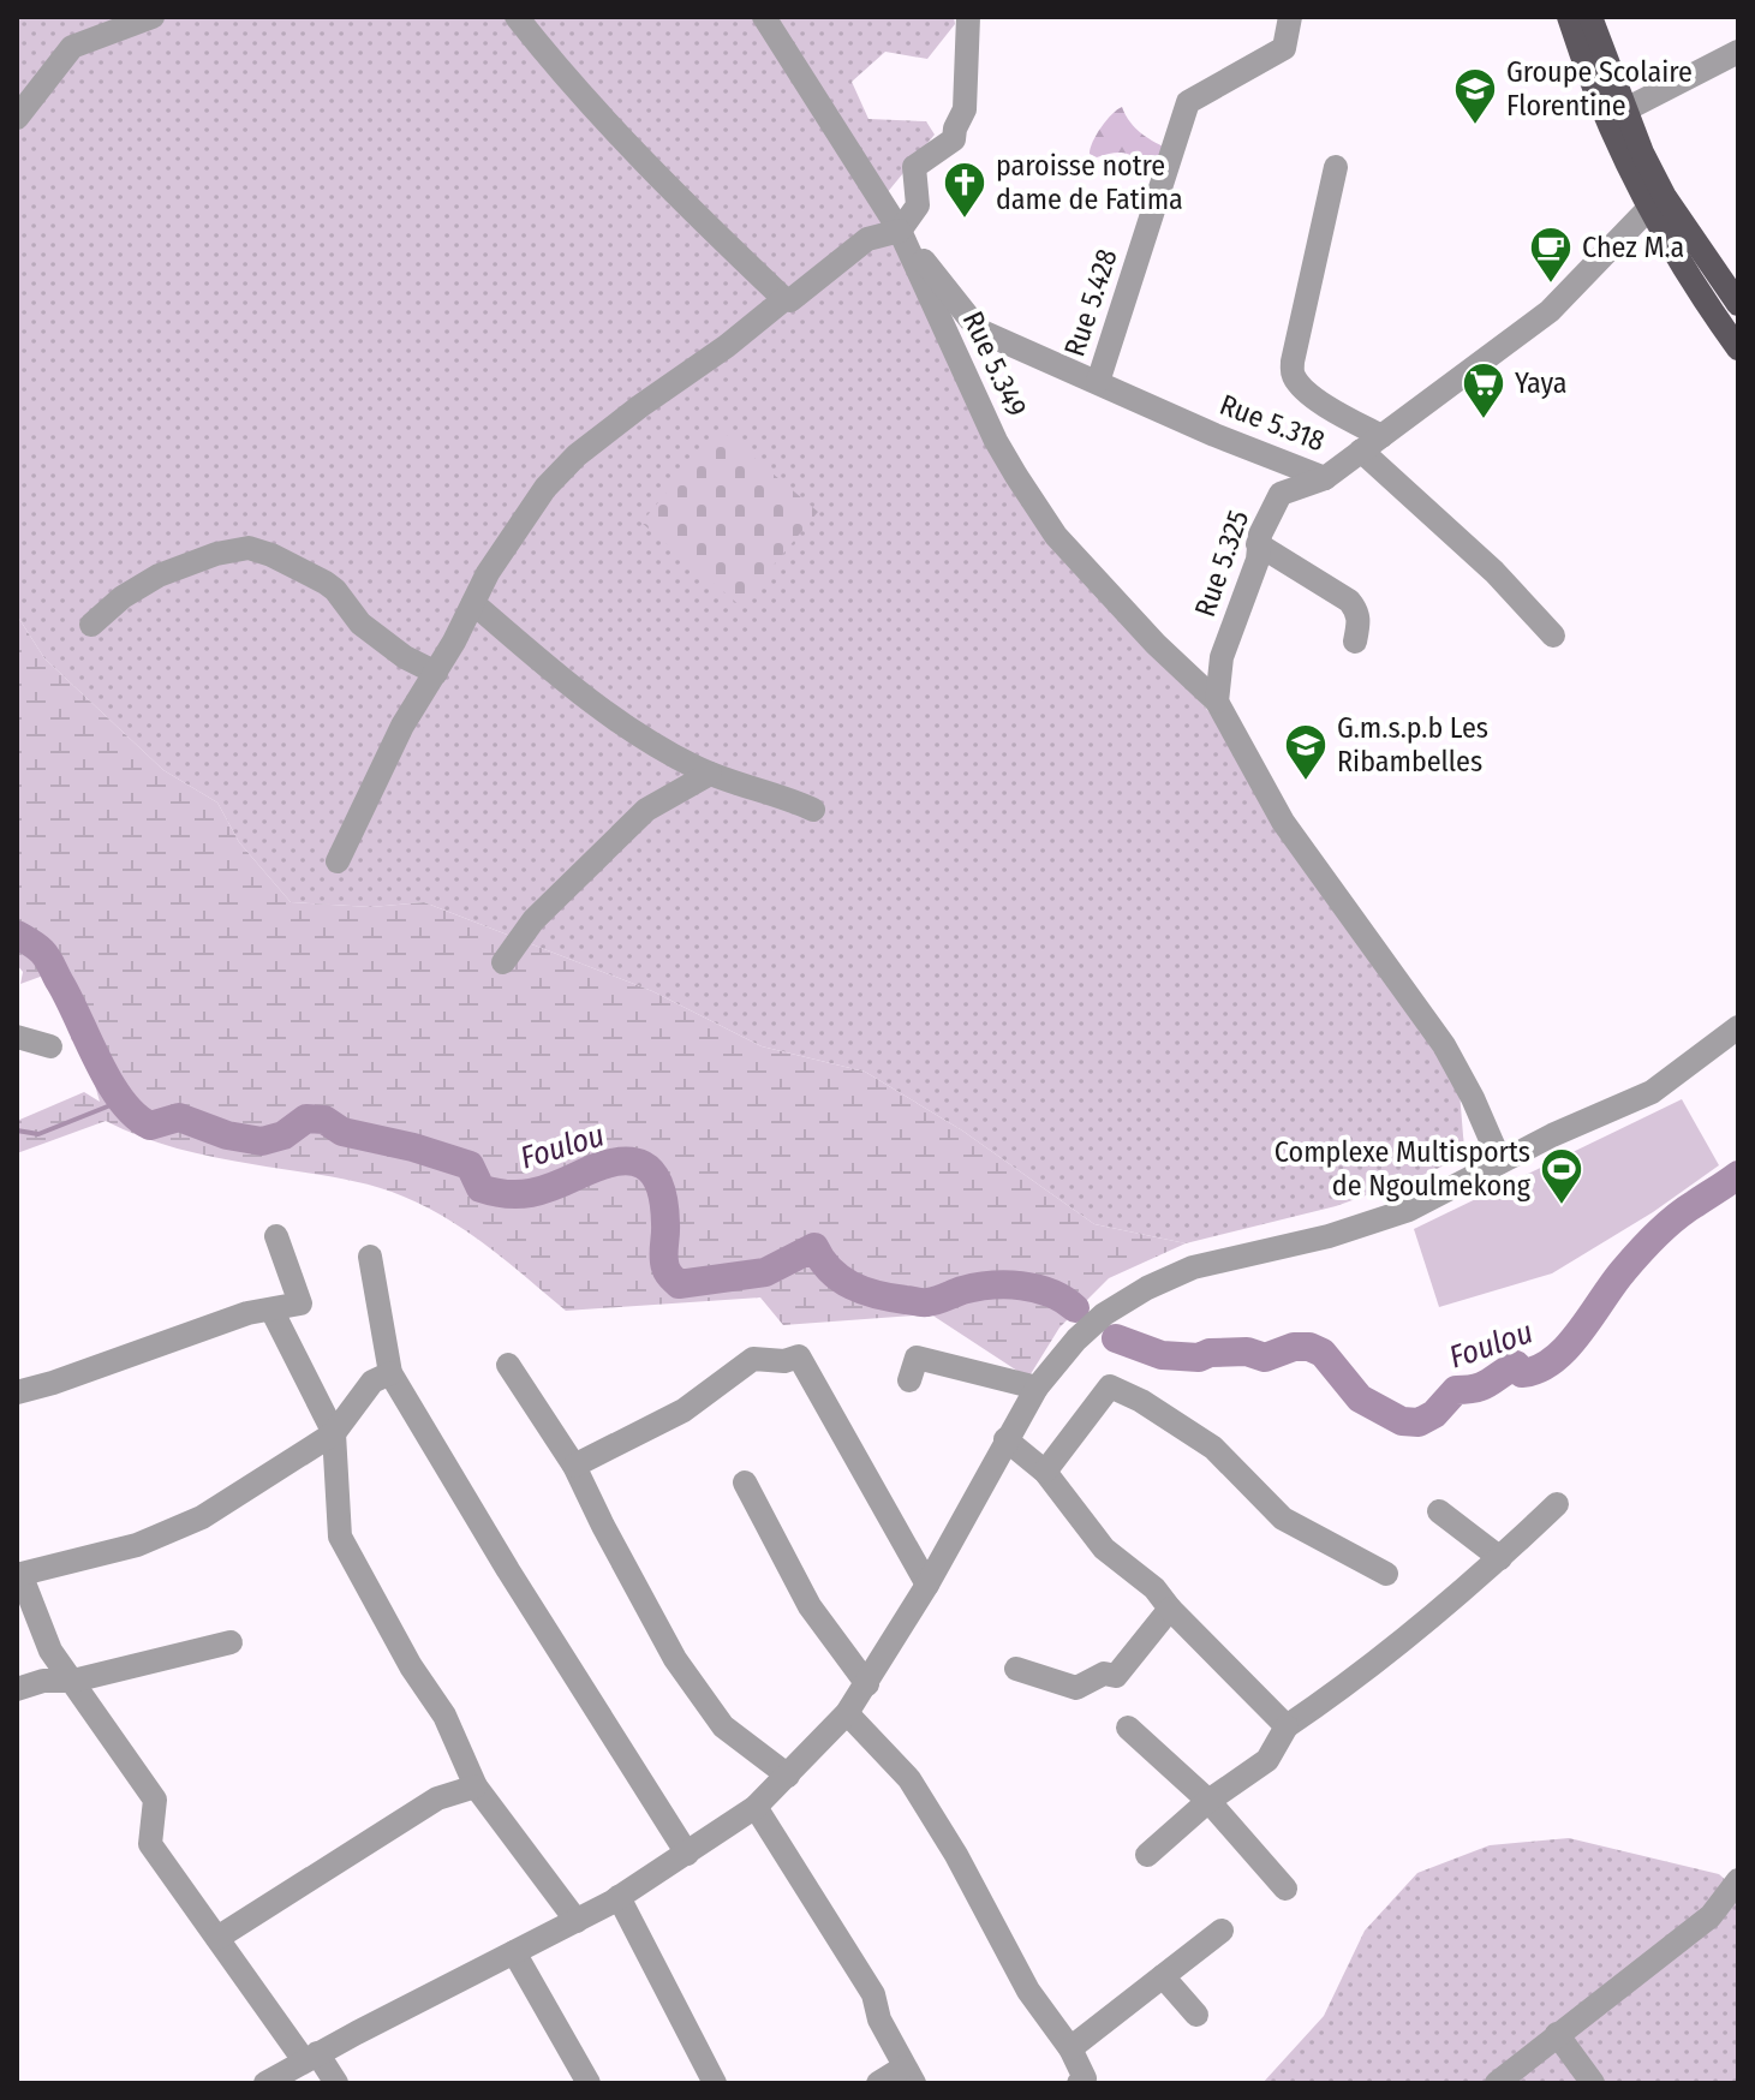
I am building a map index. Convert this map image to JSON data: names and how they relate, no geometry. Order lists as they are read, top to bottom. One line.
{"streets":{"street":["Rue 5.428","Rue 5.349","Rue 5.318","Rue 5.325"]},"crossings":[["Rue 5.428","Rue 5.318"],["Rue 5.349","Rue 5.318"],["Rue 5.349","Rue 5.325"],["Rue 5.318","Rue 5.325"]],"water":["Foulou"],"places":{"school or university":["Groupe Scolaire Florentine","G.m.s.p.b Les Ribambelles"],"church":["paroisse notre dame de Fatima"],"cafe":["Chez M.a"],"supermarket":["Yaya"],"sports":["Complexe Multisports de Ngoulmekong"]}}
